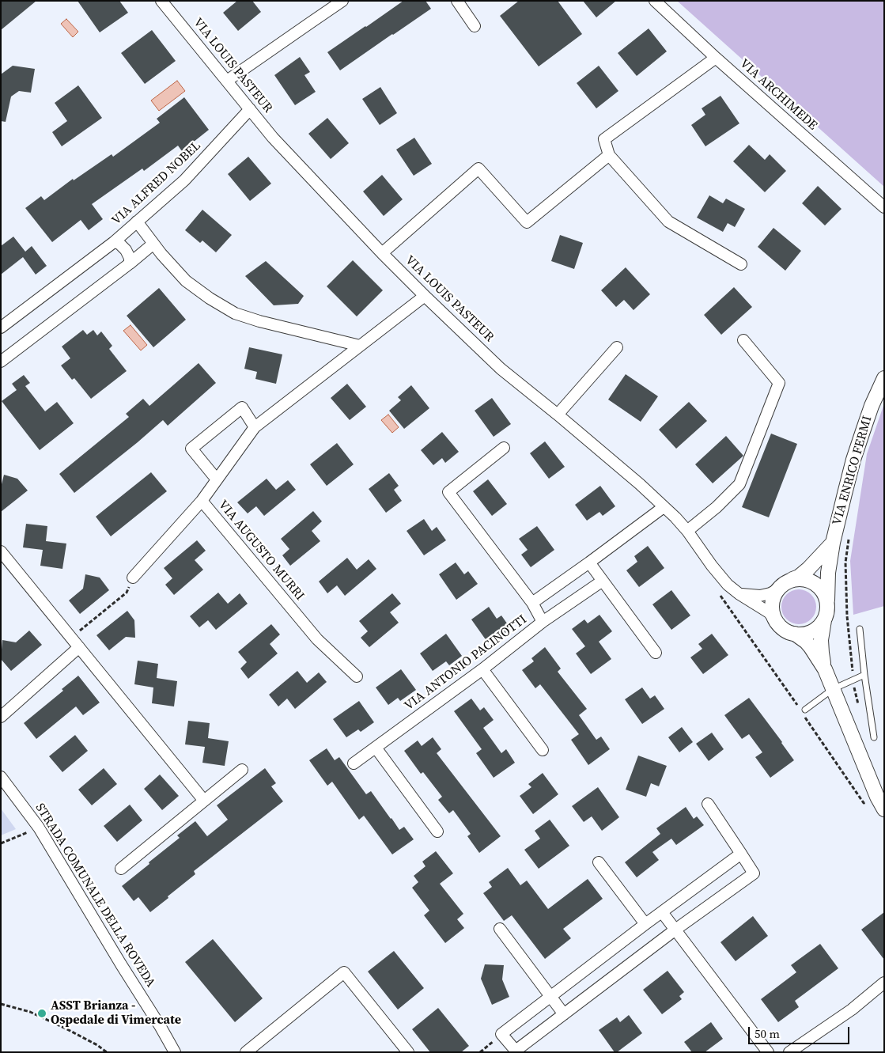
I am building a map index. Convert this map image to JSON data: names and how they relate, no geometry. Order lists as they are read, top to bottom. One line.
{"streets":{"street":["VIA LOUIS PASTEUR","VIA ARCHIMEDE","VIA ALFRED NOBEL","VIA ENRICO FERMI","VIA AUGUSTO MURRI","VIA ANTONIO PACINOTTI","STRADA COMUNALE DELLA ROVEDA"]},"crossings":[["VIA LOUIS PASTEUR","VIA ALFRED NOBEL"],["VIA LOUIS PASTEUR","VIA ENRICO FERMI"],["VIA LOUIS PASTEUR","VIA AUGUSTO MURRI"],["VIA LOUIS PASTEUR","VIA ANTONIO PACINOTTI"]],"places":["ASST Brianza - Ospedale di Vimercate"],"scale_bar":"50 m"}
